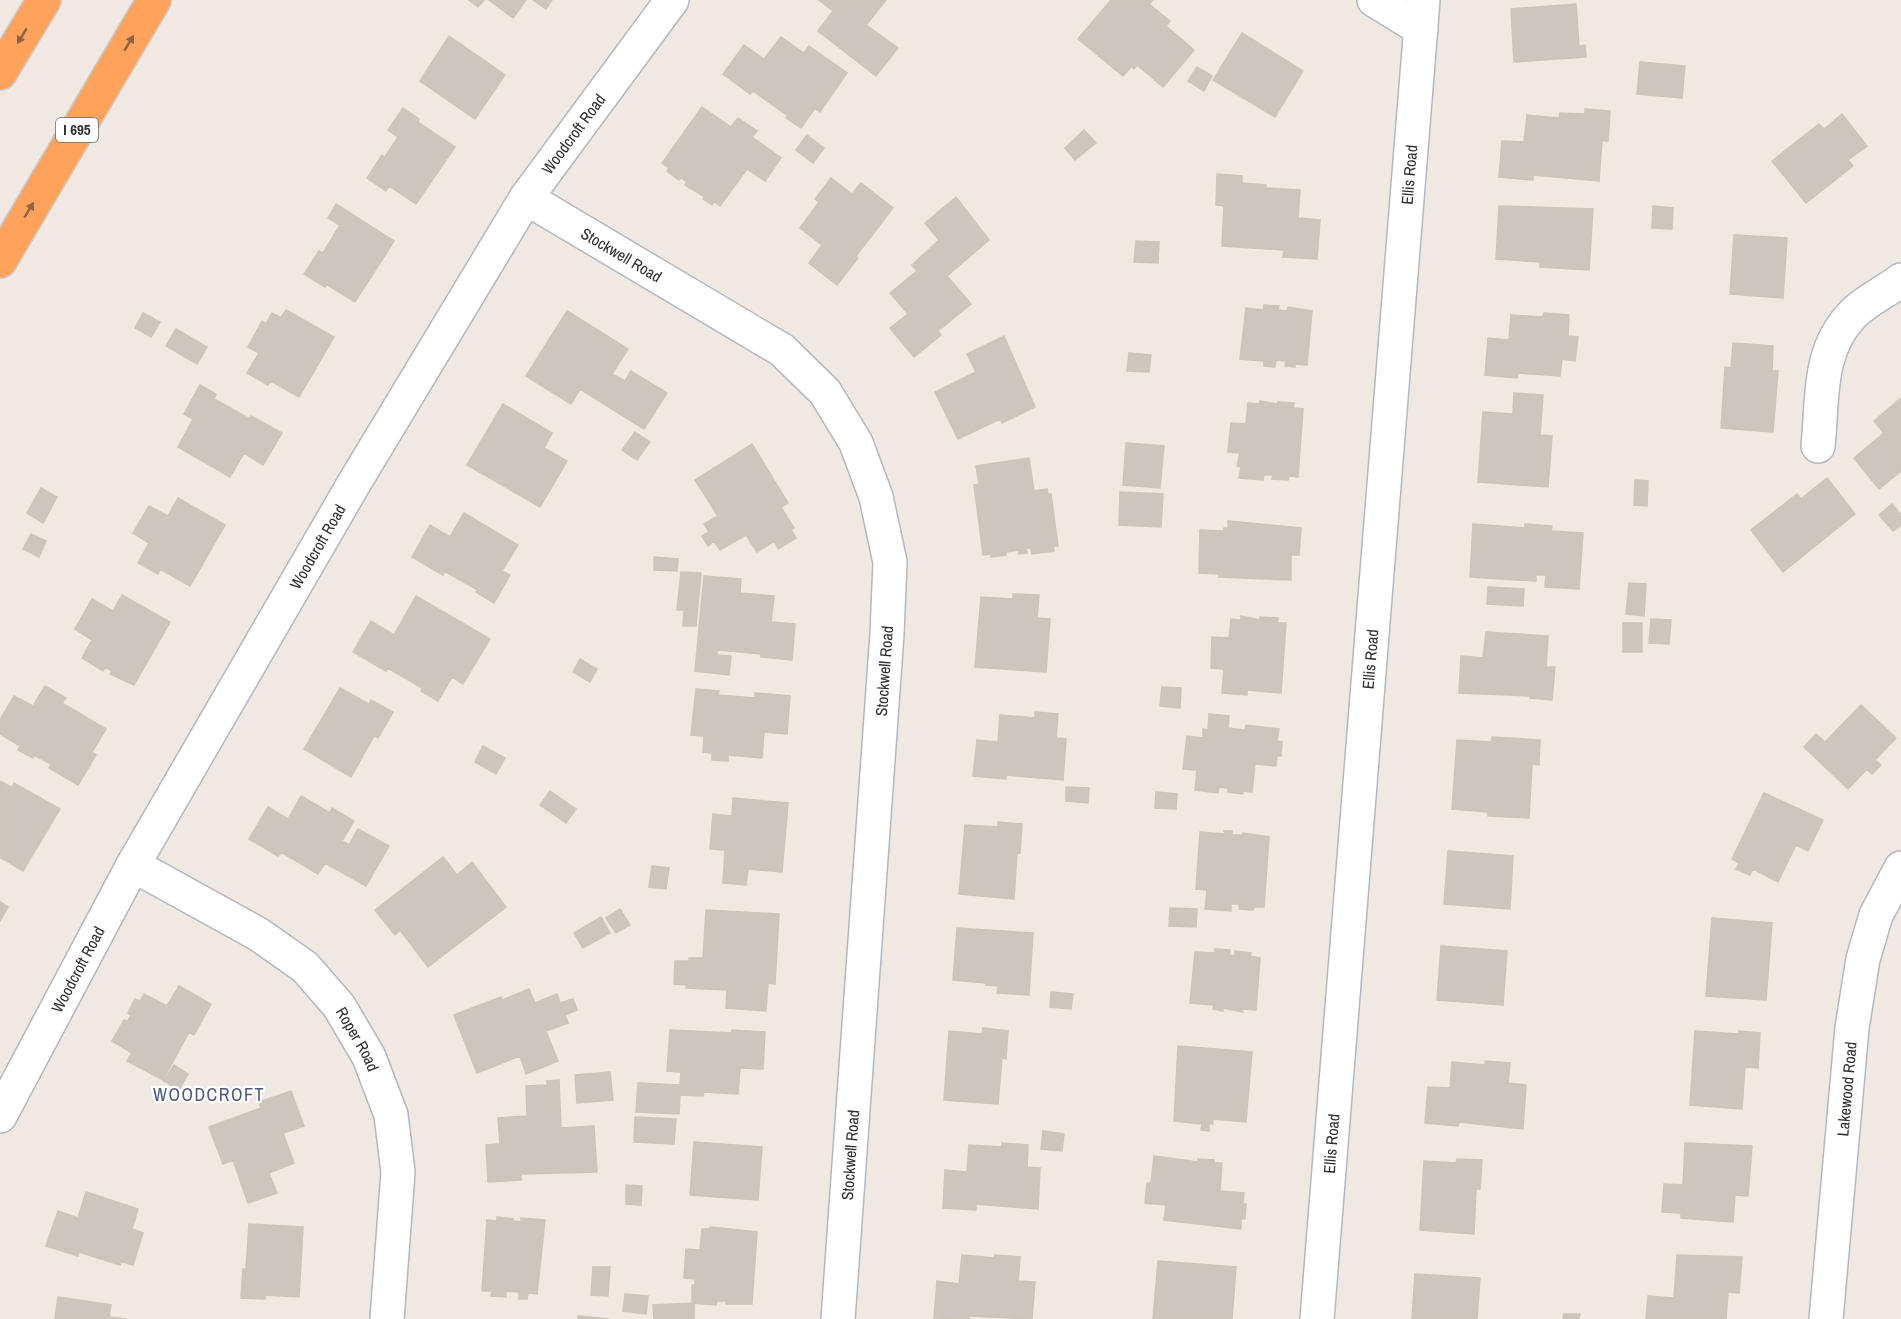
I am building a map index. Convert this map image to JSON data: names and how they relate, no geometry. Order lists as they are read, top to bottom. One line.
{"streets":{"highway":["I 695"],"street":["Woodcroft Road","Ellis Road","Stockwell Road","Roper Road","Lakewood Road"]},"crossings":[["Woodcroft Road","Stockwell Road"],["Woodcroft Road","Roper Road"]],"districts":["WOODCROFT"]}
